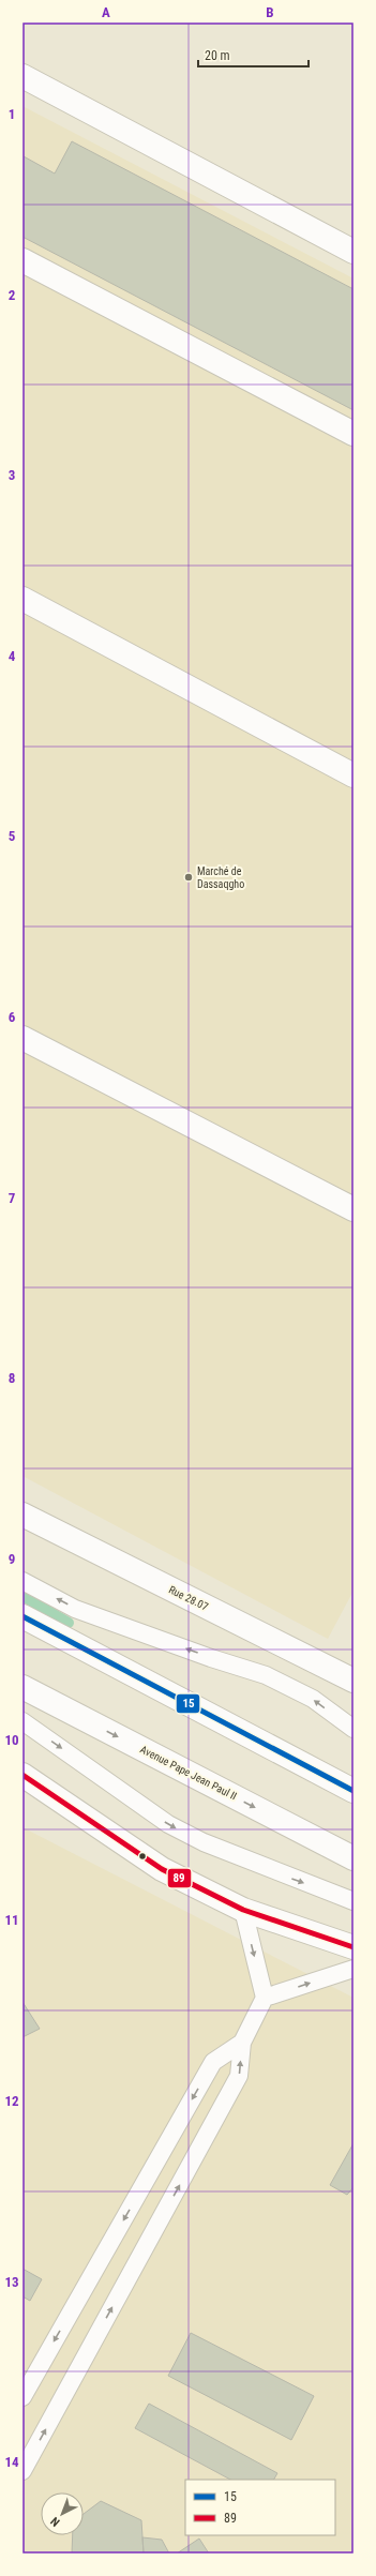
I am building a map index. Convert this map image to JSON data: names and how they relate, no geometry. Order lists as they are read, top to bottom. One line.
{"streets":{"main road":["Rue 28.07","Avenue Pape Jean Paul II"]},"places":["Marché de Dassaqgho"],"lines":["transit line 15","transit line 89"],"legend":["15","89"],"scale_bar":"20 m","north":"bottom left","grid":{"columns":["A","B"],"rows":["1","2","3","4","5","6","7","8","9","10","11","12","13","14"]}}
